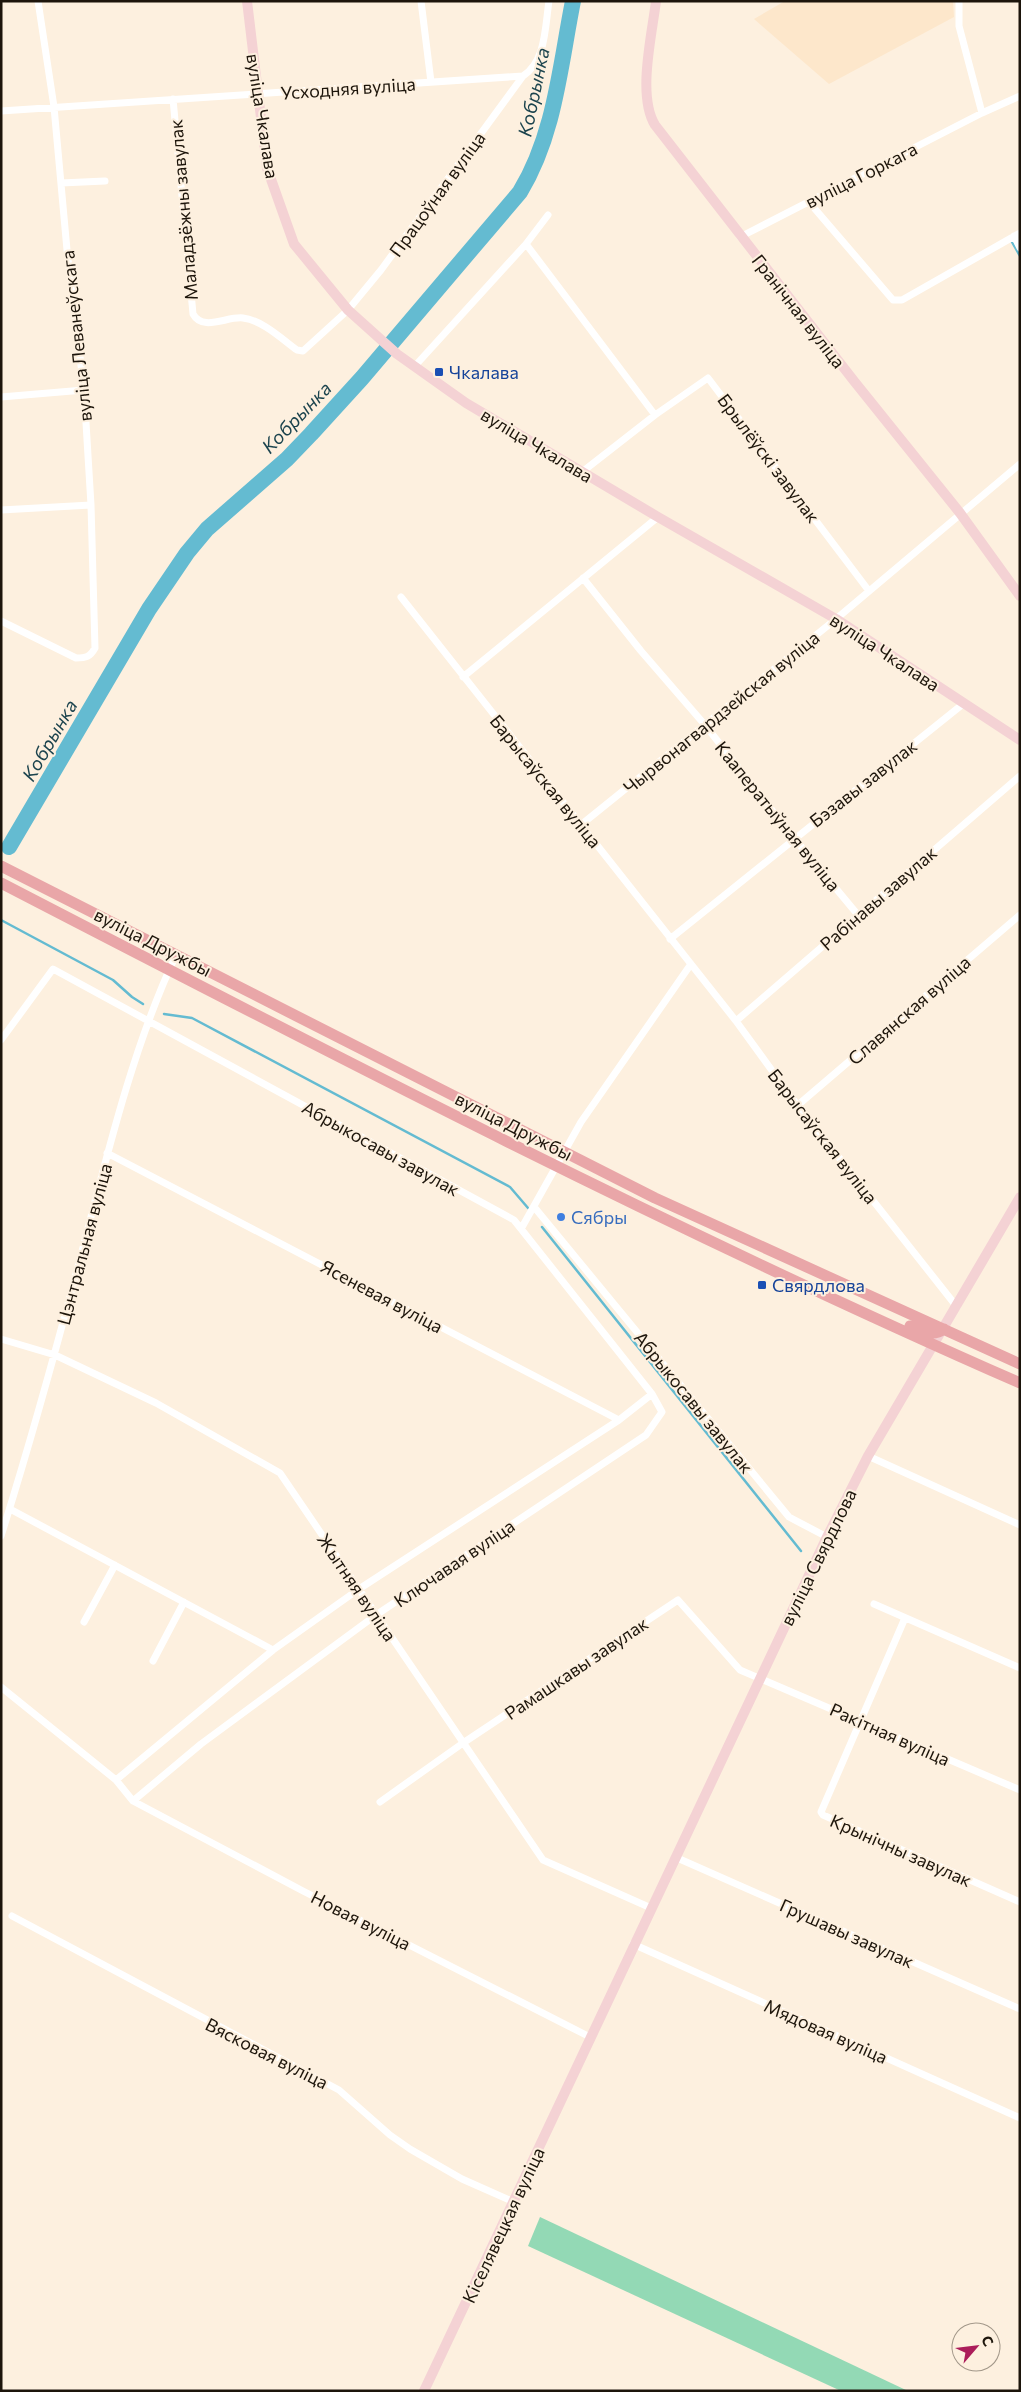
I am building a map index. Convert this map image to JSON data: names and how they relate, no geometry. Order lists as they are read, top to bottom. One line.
{"streets":{"main road":["вуліца Чкалава","Гранічная вуліца","вуліца Дружбы","вуліца Свярдлова","Кіселявецкая вуліца"],"street":["Усходняя вуліца","вуліца Горкага","Працоўная вуліца","Маладзёжны завулак","вуліца Леванеўскага","Брылёўскі завулак","Чырвонагвардзейская вуліца","Барысаўская вуліца","Бэзавы завулак","Кааператыўная вуліца","Рабінавы завулак","Славянская вуліца","Абрыкосавы завулак","Цэнтральная вуліца","Ясеневая вуліца","Ключавая вуліца","Жытняя вуліца","Рамашкавы завулак","Ракітная вуліца","Крынічны завулак","Новая вуліца","Грушавы завулак","Мядовая вуліца","Вясковая вуліца"]},"crossings":[["Усходняя вуліца","вуліца Чкалава"],["Усходняя вуліца","Працоўная вуліца"],["Усходняя вуліца","Маладзёжны завулак"],["Усходняя вуліца","вуліца Леванеўскага"],["вуліца Чкалава","Працоўная вуліца"],["вуліца Чкалава","Маладзёжны завулак"],["вуліца Чкалава","Брылёўскі завулак"],["вуліца Чкалава","Чырвонагвардзейская вуліца"],["вуліца Чкалава","Бэзавы завулак"],["вуліца Горкага","Гранічная вуліца"],["Працоўная вуліца","Маладзёжны завулак"],["Гранічная вуліца","Чырвонагвардзейская вуліца"],["Брылёўскі завулак","Чырвонагвардзейская вуліца"],["Чырвонагвардзейская вуліца","Барысаўская вуліца"],["Чырвонагвардзейская вуліца","Кааператыўная вуліца"],["Барысаўская вуліца","Бэзавы завулак"],["Барысаўская вуліца","Рабінавы завулак"],["Барысаўская вуліца","Славянская вуліца"],["Барысаўская вуліца","вуліца Свярдлова"],["Бэзавы завулак","Кааператыўная вуліца"],["Кааператыўная вуліца","Рабінавы завулак"],["вуліца Дружбы","Цэнтральная вуліца"],["вуліца Дружбы","вуліца Свярдлова"],["Абрыкосавы завулак","Цэнтральная вуліца"],["Абрыкосавы завулак","вуліца Свярдлова"],["Абрыкосавы завулак","Ключавая вуліца"],["Цэнтральная вуліца","Ясеневая вуліца"],["Цэнтральная вуліца","Жытняя вуліца"],["Ясеневая вуліца","Ключавая вуліца"],["вуліца Свярдлова","Жытняя вуліца"],["вуліца Свярдлова","Рамашкавы завулак"],["вуліца Свярдлова","Ракітная вуліца"],["вуліца Свярдлова","Новая вуліца"],["вуліца Свярдлова","Грушавы завулак"],["вуліца Свярдлова","Мядовая вуліца"],["вуліца Свярдлова","Кіселявецкая вуліца"],["Ключавая вуліца","Жытняя вуліца"],["Ключавая вуліца","Новая вуліца"],["Жытняя вуліца","Рамашкавы завулак"],["Рамашкавы завулак","Ракітная вуліца"],["Ракітная вуліца","Крынічны завулак"],["Новая вуліца","Кіселявецкая вуліца"],["Вясковая вуліца","Кіселявецкая вуліца"]],"water":["Кобрынка"],"places":{"transit":["Чкалава","Свярдлова"],"other":["Сябры"]},"north":"top right"}
